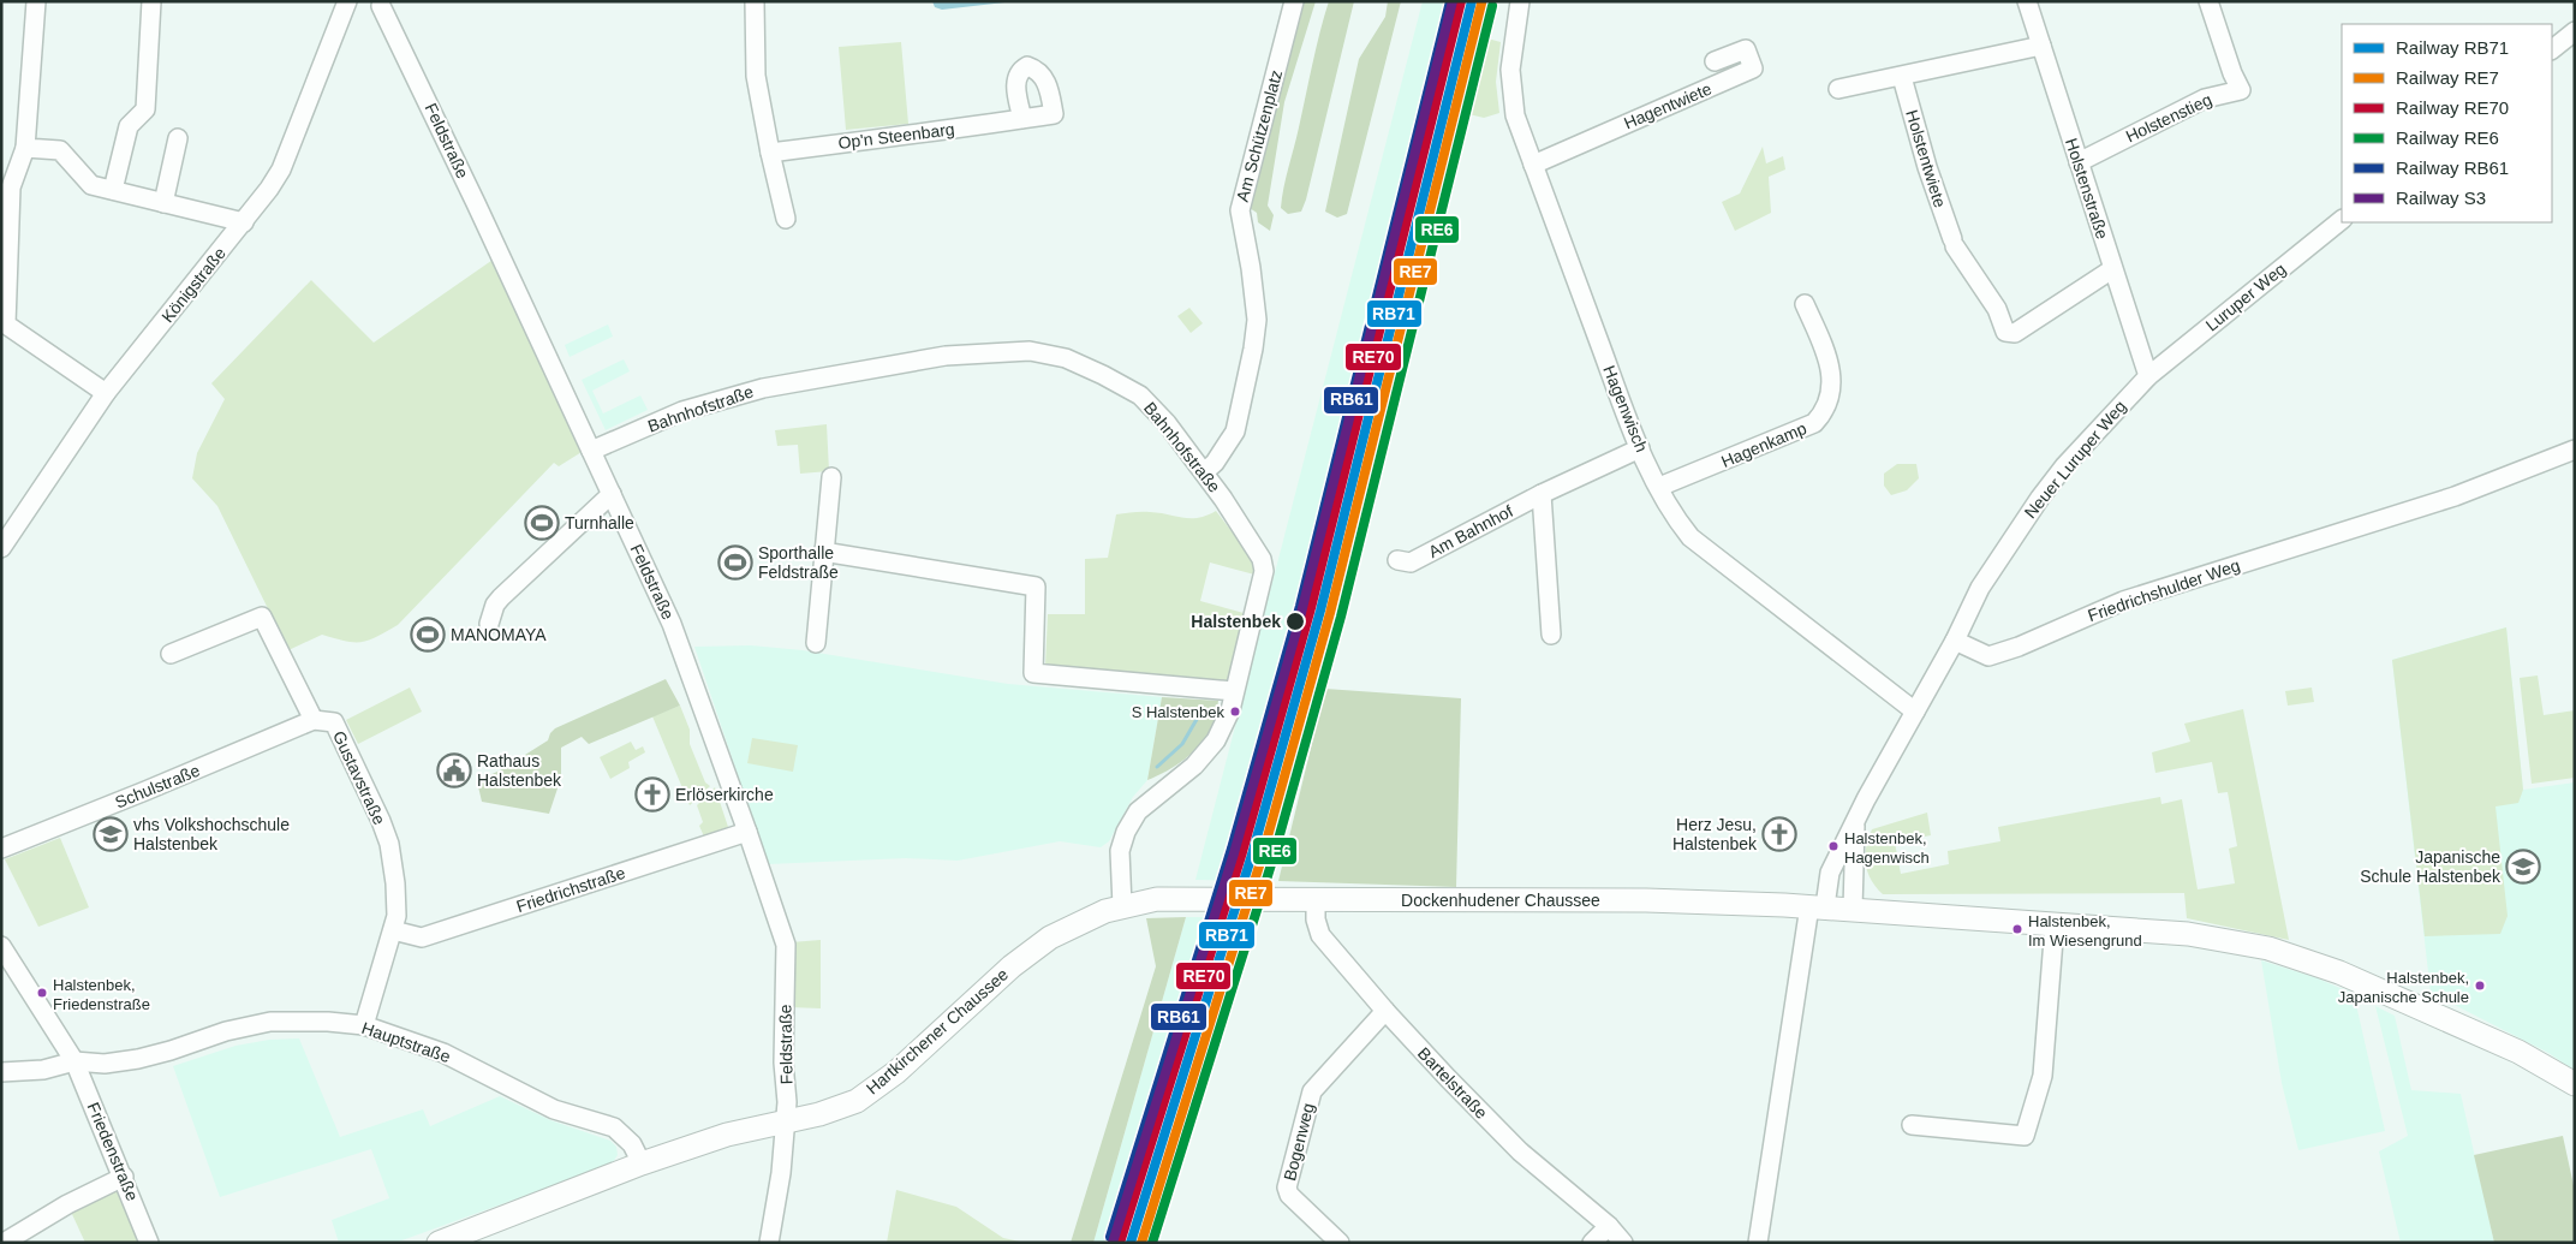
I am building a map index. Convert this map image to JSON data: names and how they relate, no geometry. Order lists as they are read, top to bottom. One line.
{"streets":{"main road":["Dockenhudener Chaussee","Hartkirchener Chaussee"],"street":["Hagentwiete","Holstenstieg","Op'n Steenbarg","Am Schützenplatz","Feldstraße","Holstentwiete","Holstenstraße","Königstraße","Luruper Weg","Bahnhofstraße","Hagenwisch","Hagenkamp","Neuer Luruper Weg","Am Bahnhof","Friedrichshulder Weg","Gustavstraße","Schulstraße","Friedrichstraße","Hauptstraße","Bartelstraße","Bogenweg","Friedenstraße"]},"crossings":[["Hagentwiete","Hagenwisch"],["Holstenstieg","Holstenstraße"],["Am Schützenplatz","Bahnhofstraße"],["Feldstraße","Bahnhofstraße"],["Feldstraße","Friedrichstraße"],["Feldstraße","Hartkirchener Chaussee"],["Holstentwiete","Holstenstraße"],["Holstenstraße","Luruper Weg"],["Holstenstraße","Neuer Luruper Weg"],["Luruper Weg","Neuer Luruper Weg"],["Bahnhofstraße","Hartkirchener Chaussee"],["Hagenwisch","Hagenkamp"],["Hagenwisch","Am Bahnhof"],["Neuer Luruper Weg","Friedrichshulder Weg"],["Gustavstraße","Schulstraße"],["Gustavstraße","Friedrichstraße"],["Gustavstraße","Hauptstraße"],["Dockenhudener Chaussee","Hartkirchener Chaussee"],["Dockenhudener Chaussee","Bartelstraße"],["Hartkirchener Chaussee","Hauptstraße"],["Hauptstraße","Friedenstraße"],["Bartelstraße","Bogenweg"]],"places":{"sports":["Turnhalle","Sporthalle Feldstraße","MANOMAYA"],"other":["Halstenbek","S Halstenbek","Halstenbek, Hagenwisch","Halstenbek, Im Wiesengrund","Halstenbek, Japanische Schule","Halstenbek, Friedenstraße"],"public building":["Rathaus Halstenbek"],"church":["Erlöserkirche","Herz Jesu, Halstenbek"],"school or university":["vhs Volkshochschule Halstenbek","Japanische Schule Halstenbek"]},"lines":["rail line RB71","rail line RE70","rail line RB61","rail line S3","rail line RE7","rail line RE6"],"legend":["Railway RB71","Railway RE7","Railway RE70","Railway RE6","Railway RB61","Railway S3"]}
